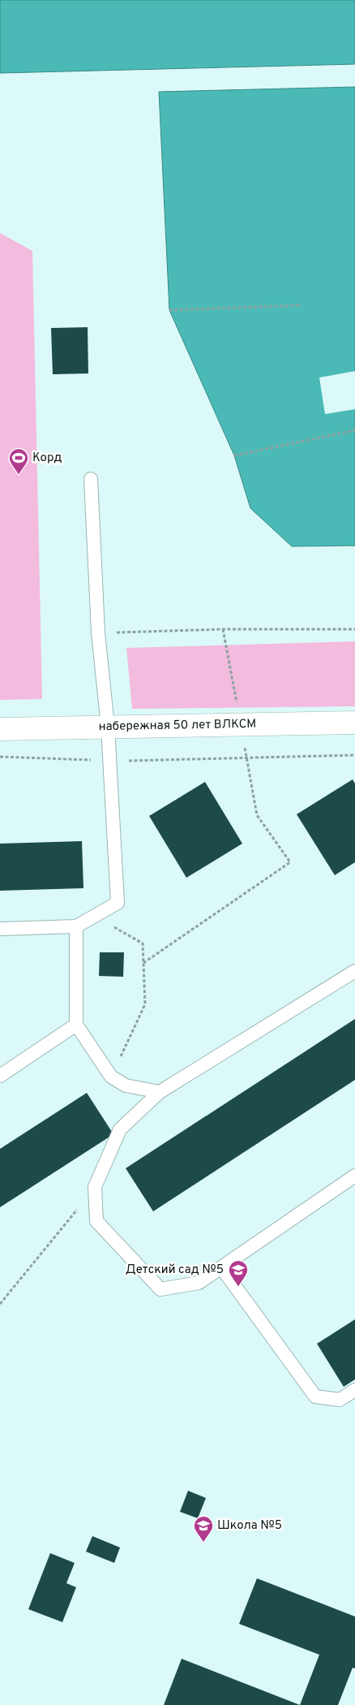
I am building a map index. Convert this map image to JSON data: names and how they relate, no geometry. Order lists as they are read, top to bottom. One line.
{"streets":{"street":["набережная 50 лет ВЛКСМ"]},"places":{"sports":["Корд"],"school or university":["Детский сад №5","Школа №5"]}}
